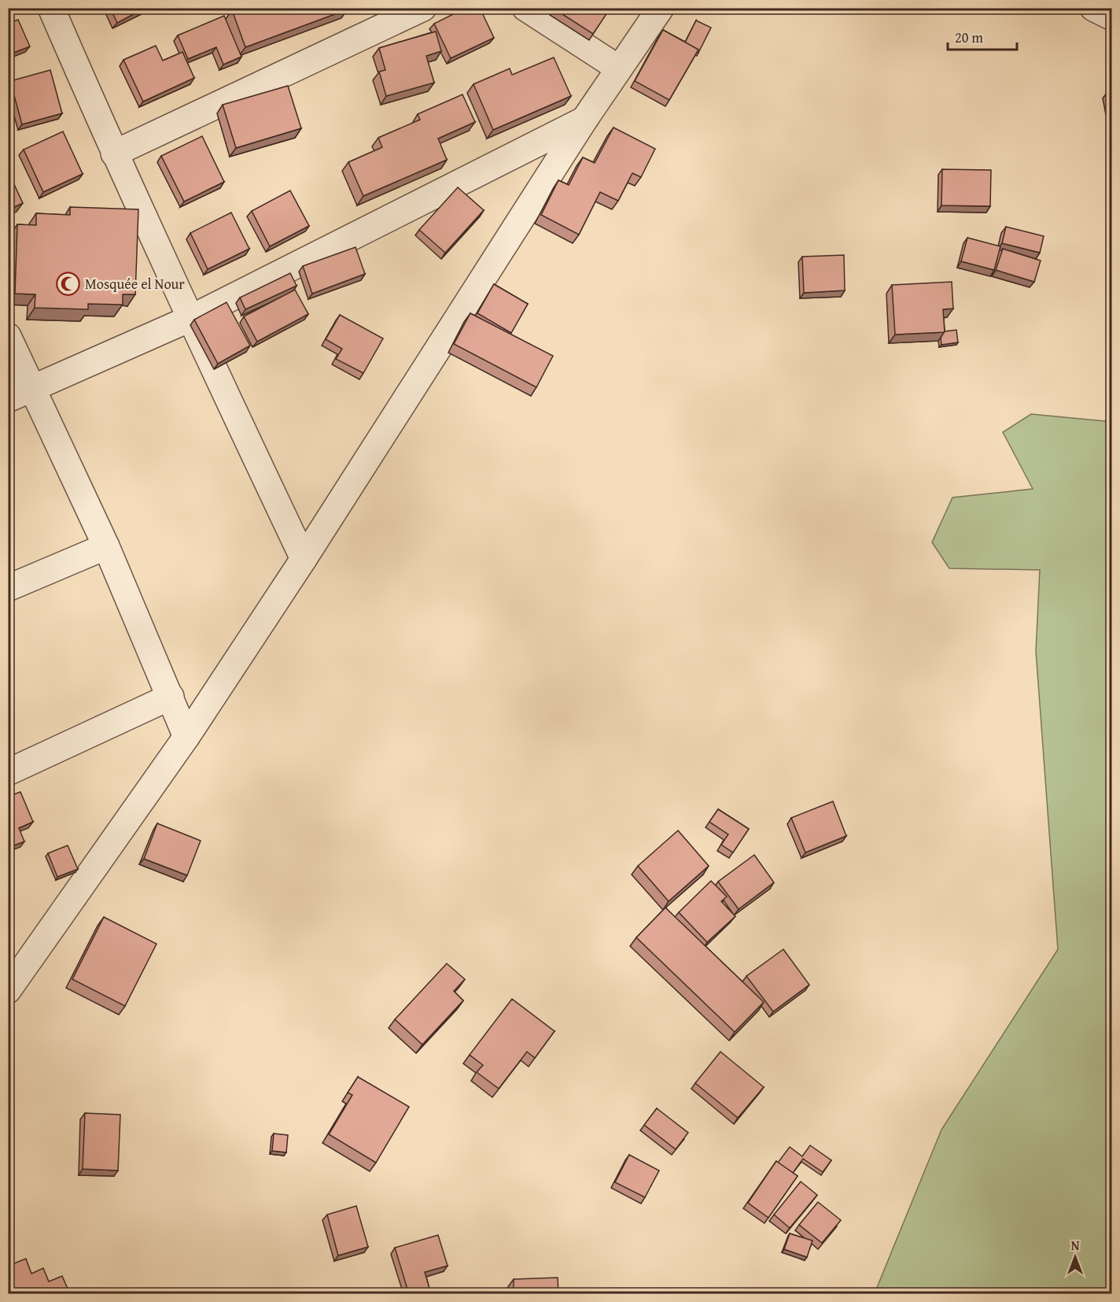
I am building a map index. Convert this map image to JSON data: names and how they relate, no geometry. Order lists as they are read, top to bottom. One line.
{"places":{"mosque":["Mosquée el Nour"]},"scale_bar":"20 m","north":"top"}
